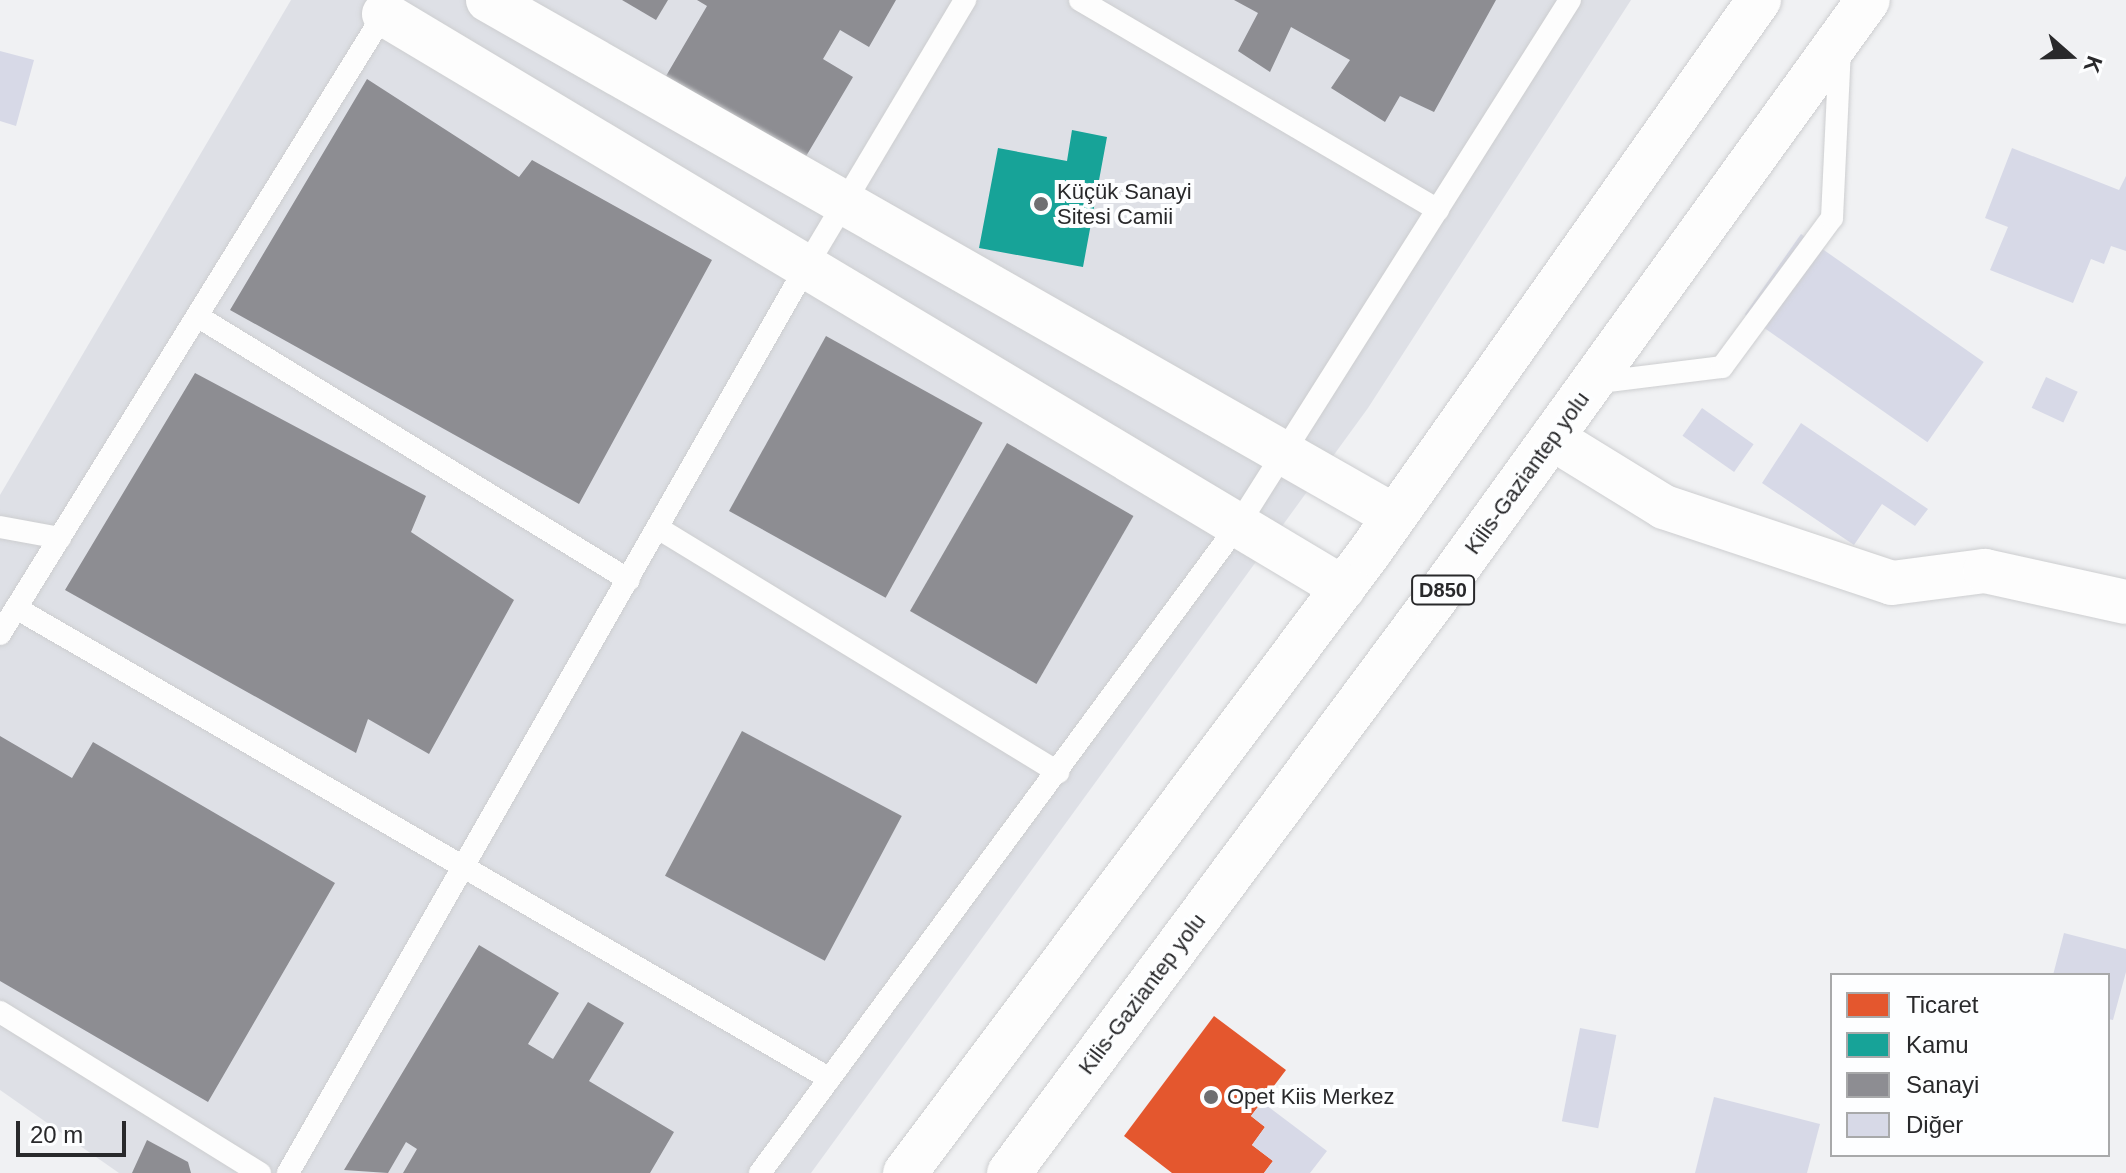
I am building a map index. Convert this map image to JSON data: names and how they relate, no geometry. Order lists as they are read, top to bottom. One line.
{"streets":{"main road":["Kilis-Gaziantep yolu","D850"]},"places":["Küçük Sanayi Sitesi Camii","Opet Kiis Merkez"],"legend":["Ticaret","Kamu","Sanayi","Diğer"],"scale_bar":"20 m","north":"right"}
